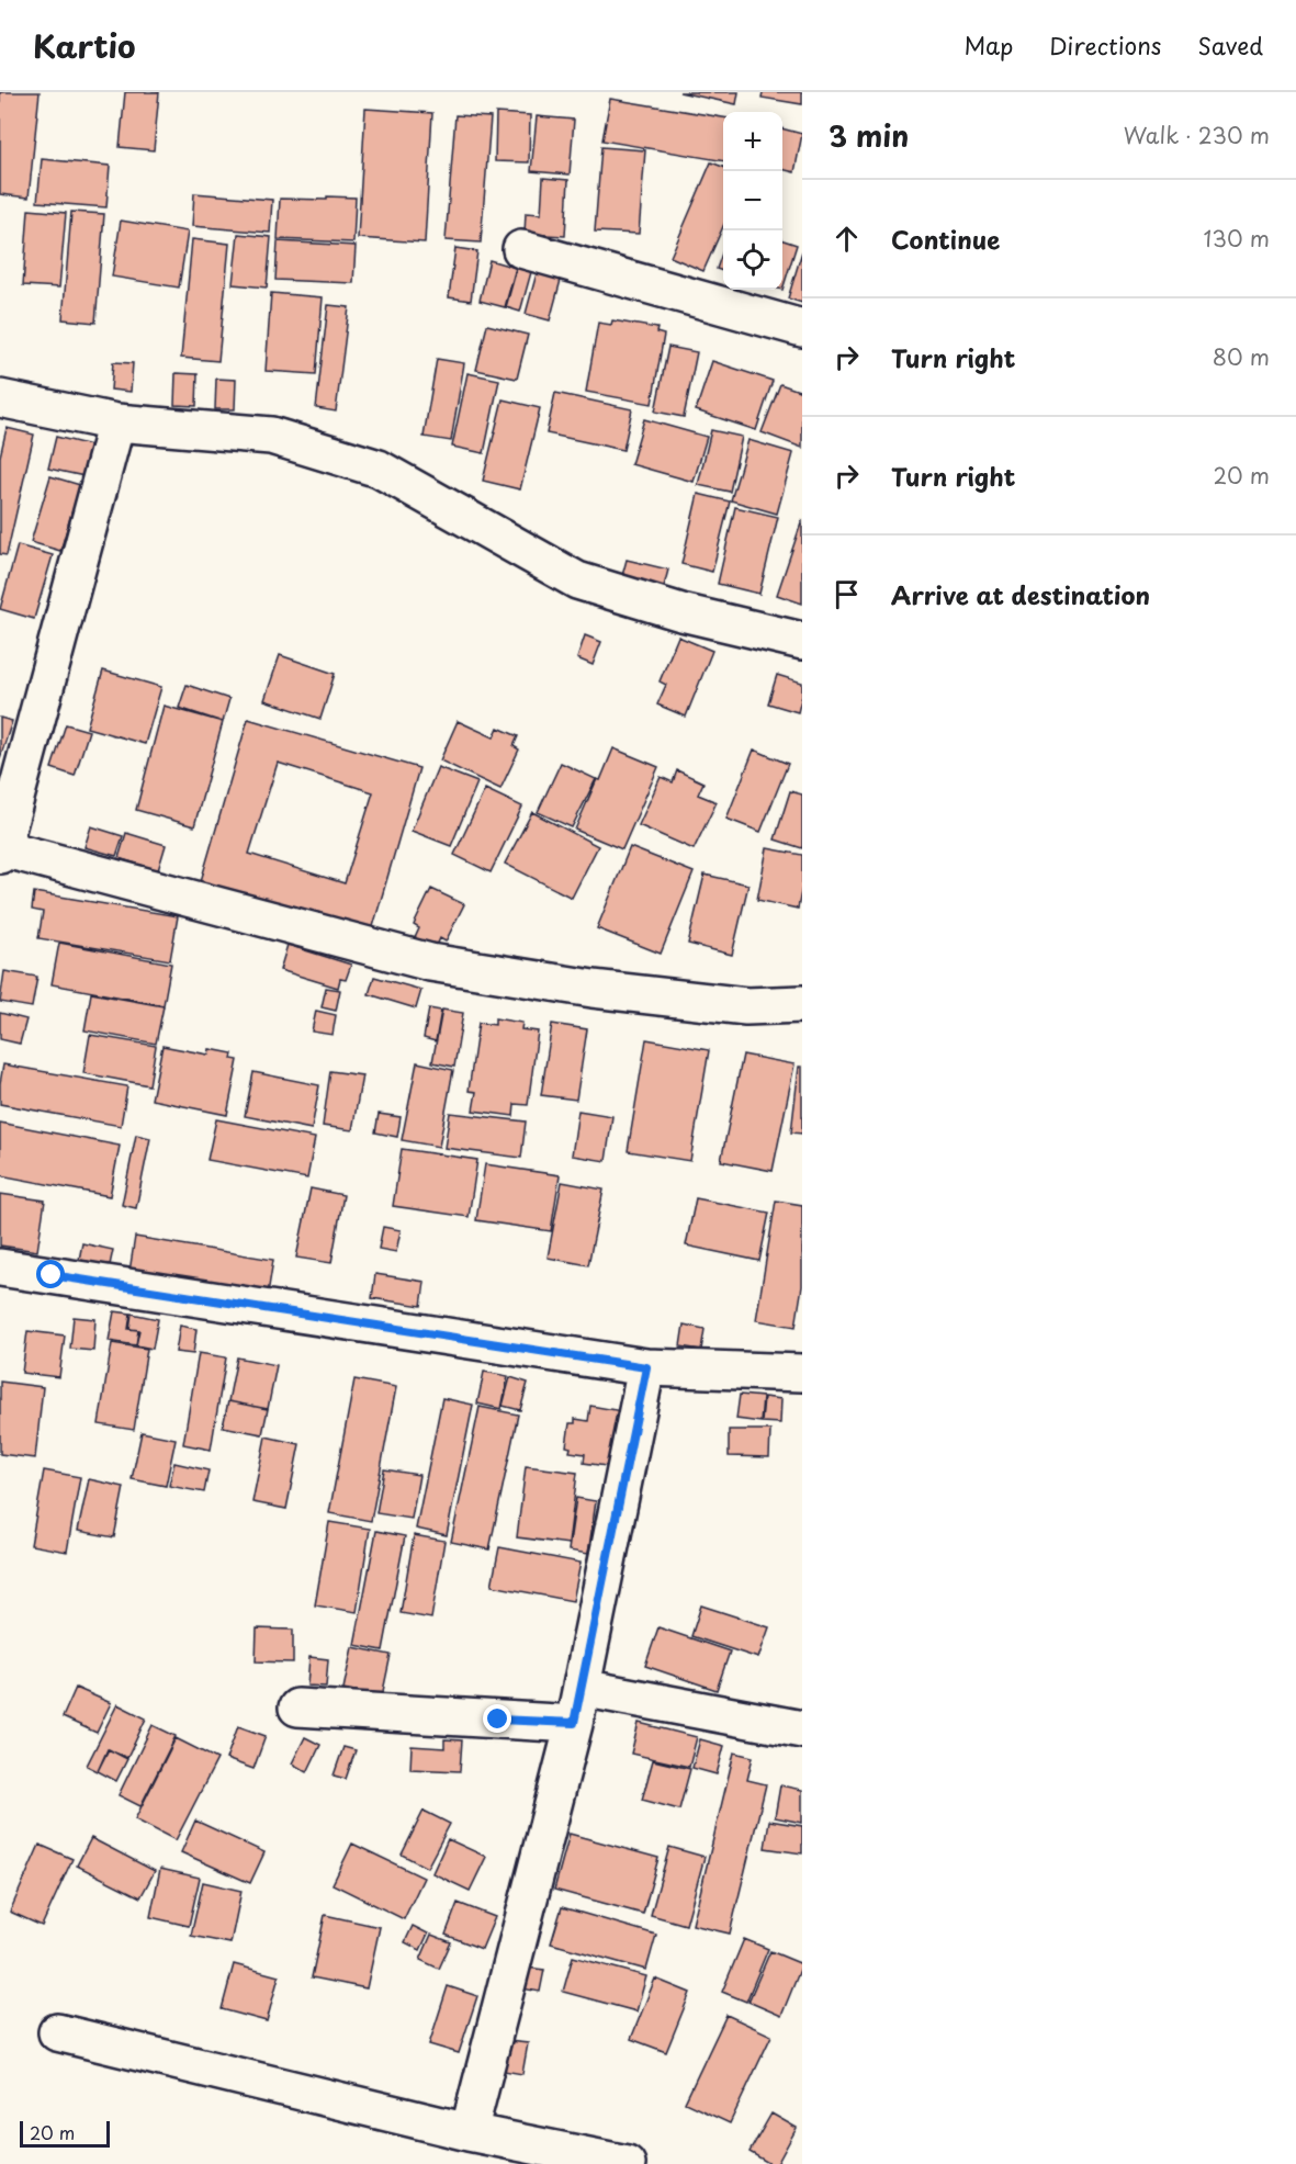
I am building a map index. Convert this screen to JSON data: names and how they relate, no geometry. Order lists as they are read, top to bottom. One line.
{"scale_bar":"20 m","page":{"header":"Kartio","nav":["Map","Directions","Saved"],"heading":["3 min","Walk · 230 m"],"map_buttons":["+","−"],"list":[["Continue","130 m"],["Turn right","80 m"],["Turn right","20 m"],"Arrive at destination"],"scale":"20 m"}}
